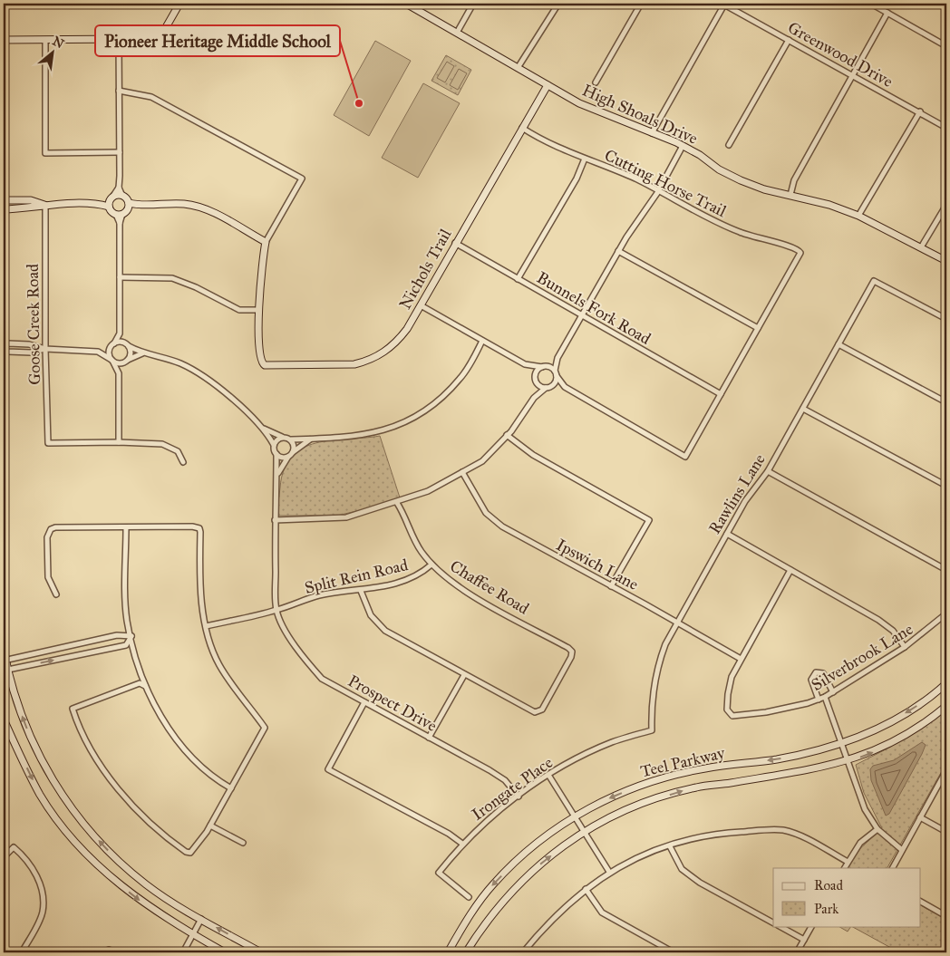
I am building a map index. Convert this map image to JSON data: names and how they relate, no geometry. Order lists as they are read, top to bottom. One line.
{"streets":{"main road":["High Shoals Drive","Nichols Trail","Teel Parkway"],"street":["Greenwood Drive","Cutting Horse Trail","Bunnels Fork Road","Goose Creek Road","Rawlins Lane","Ipswich Lane","Split Rein Road","Chaffee Road","Silverbrook Lane","Prospect Drive","Irongate Place"]},"crossings":[["High Shoals Drive","Nichols Trail"],["Cutting Horse Trail","Nichols Trail"],["Nichols Trail","Bunnels Fork Road"],["Rawlins Lane","Ipswich Lane"],["Rawlins Lane","Irongate Place"],["Ipswich Lane","Silverbrook Lane"],["Split Rein Road","Chaffee Road"],["Split Rein Road","Prospect Drive"],["Prospect Drive","Irongate Place"]],"places":["Pioneer Heritage Middle School"],"legend":["Road","Park"],"north":"top right"}
